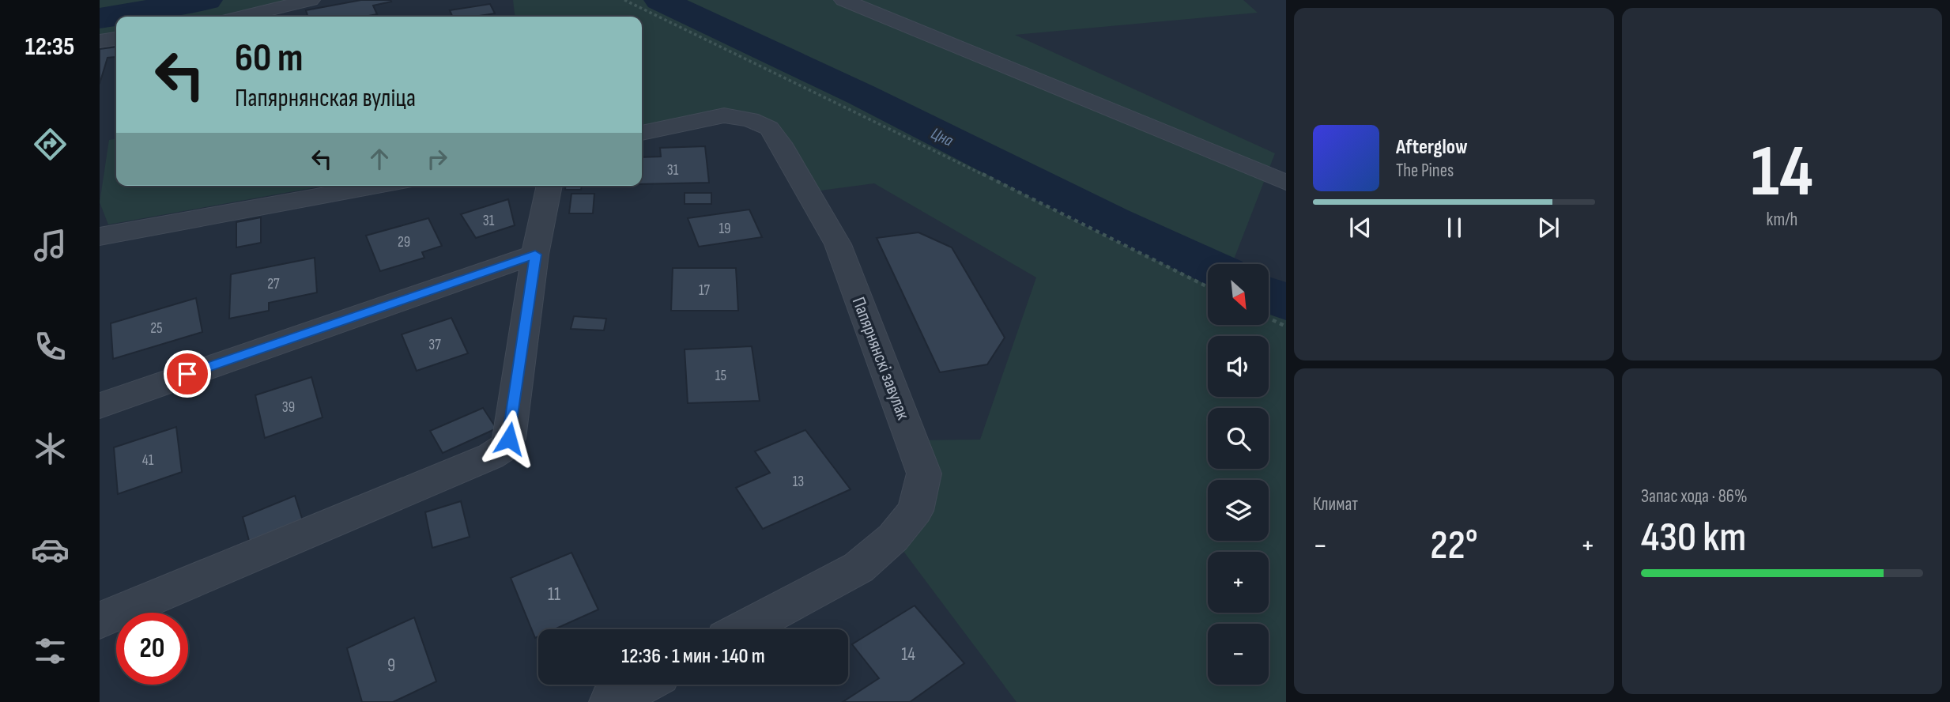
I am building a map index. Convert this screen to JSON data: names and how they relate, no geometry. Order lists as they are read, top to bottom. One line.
{"streets":{"street":["Папярнянскі завулак"]},"water":["Цна"],"house_numbers":["31","31","19","29","27","17","25","37","15","39","41","13","11","14","9"],"north":"bottom right","page":{"tabs":"12:35","tile":[["14","km/h"],"Климат",["Запас хода · 86%","430 km"]],"turn":["60 m","Папярнянская вуліца"],"song":["Afterglow","The Pines"],"map_buttons":["+","−"],"heat":["−","22°","+"],"limit":"20","trip":"12:36 · 1 мин · 140 m"}}
